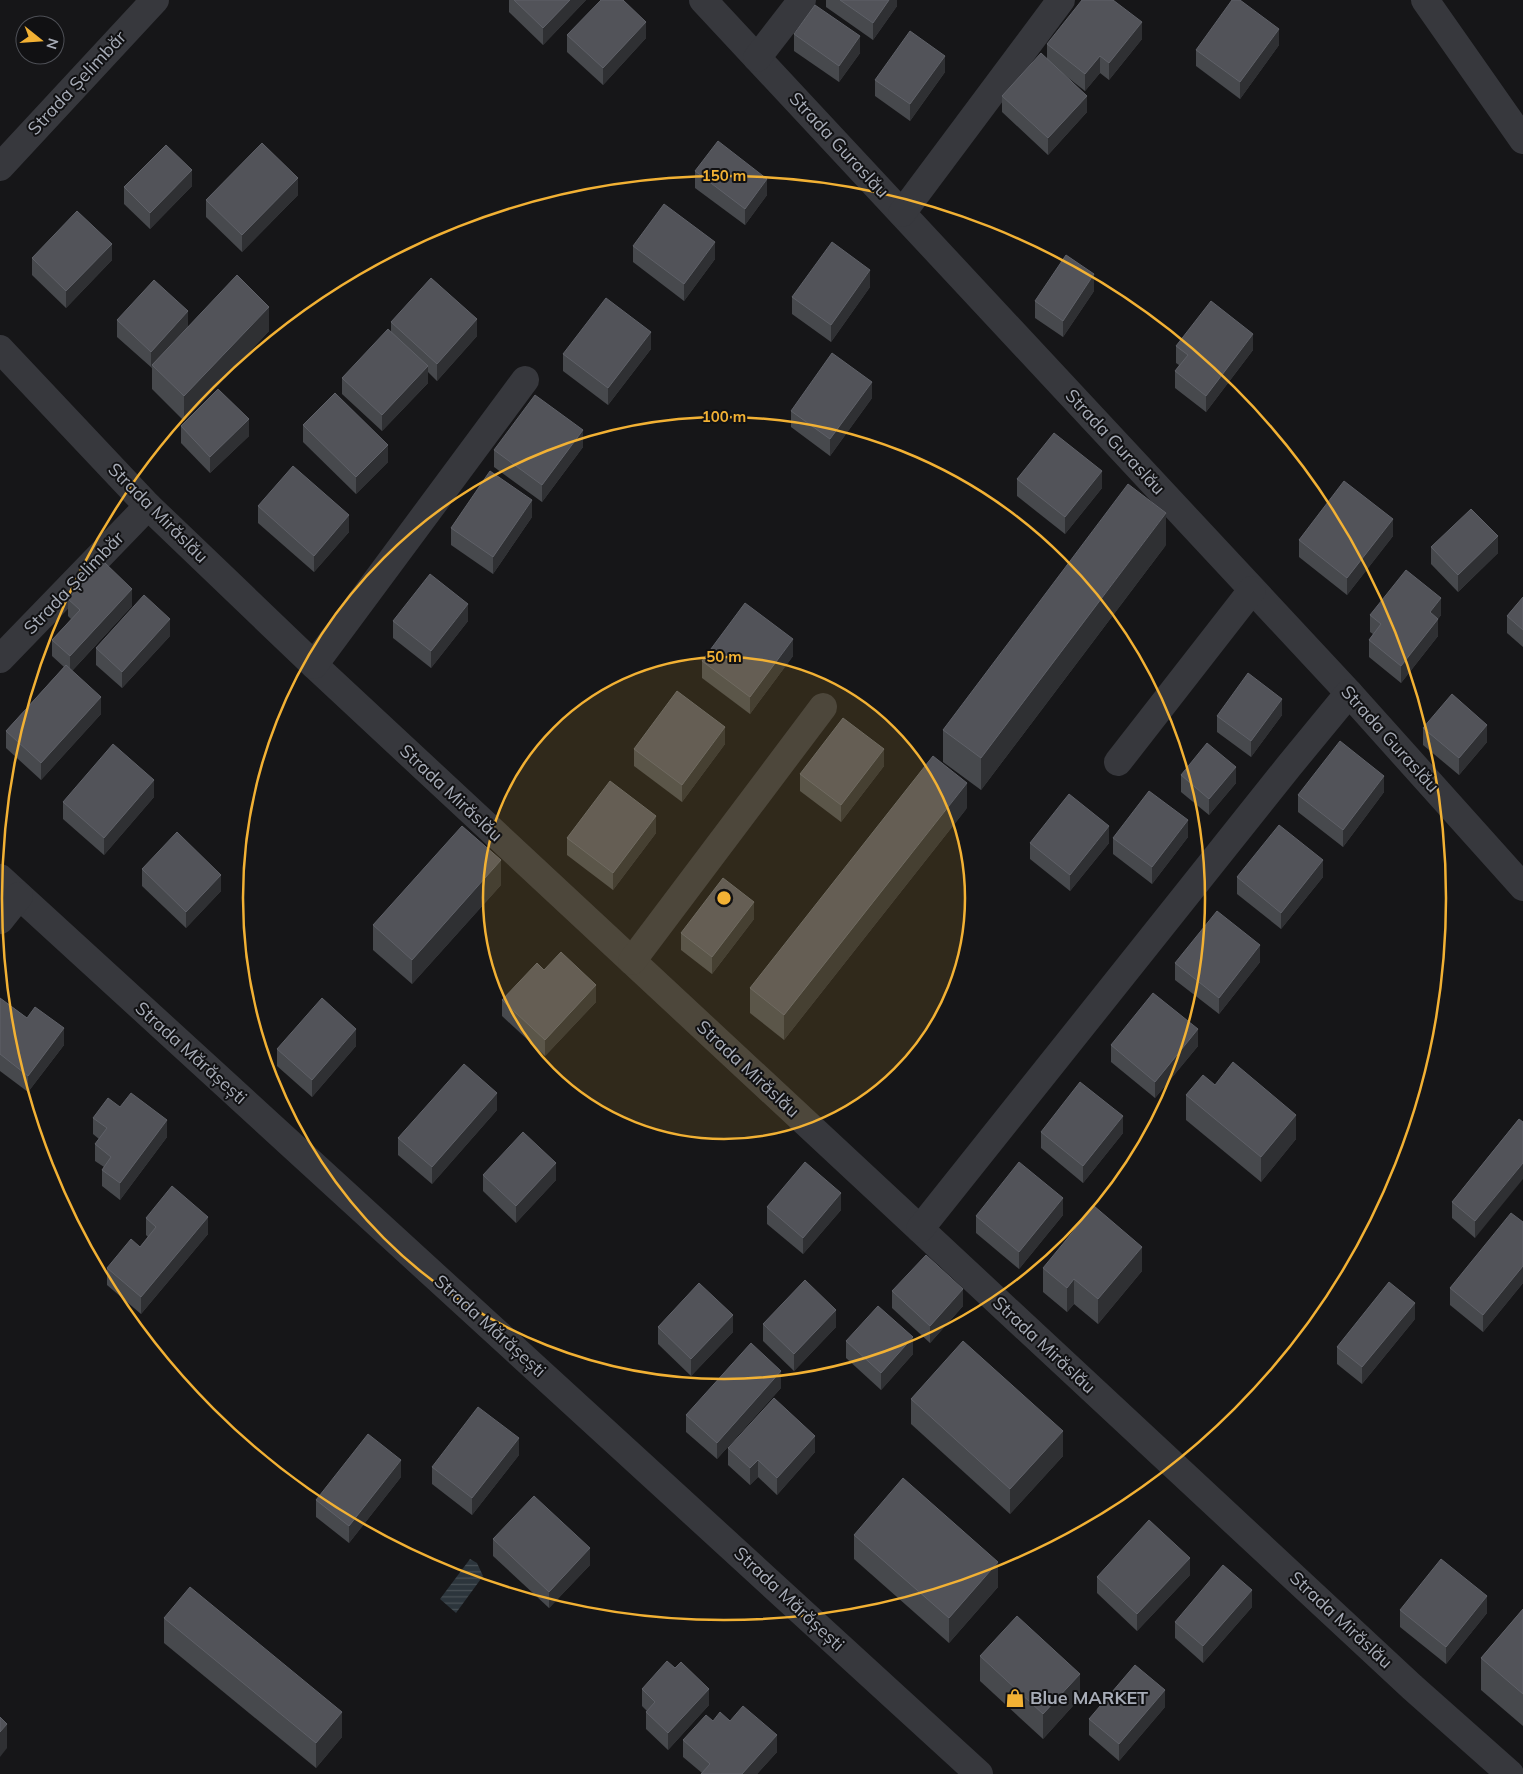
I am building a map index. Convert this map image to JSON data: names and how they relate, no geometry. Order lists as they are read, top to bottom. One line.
{"streets":{"street":["Strada Șelimbăr","Strada Guraslău","Strada Mirăslău","Strada Mărășești"]},"crossings":[["Strada Șelimbăr","Strada Mirăslău"]],"places":{"shop":["Blue MARKET"]},"north":"right","rings":["150 m","100 m","50 m"]}
